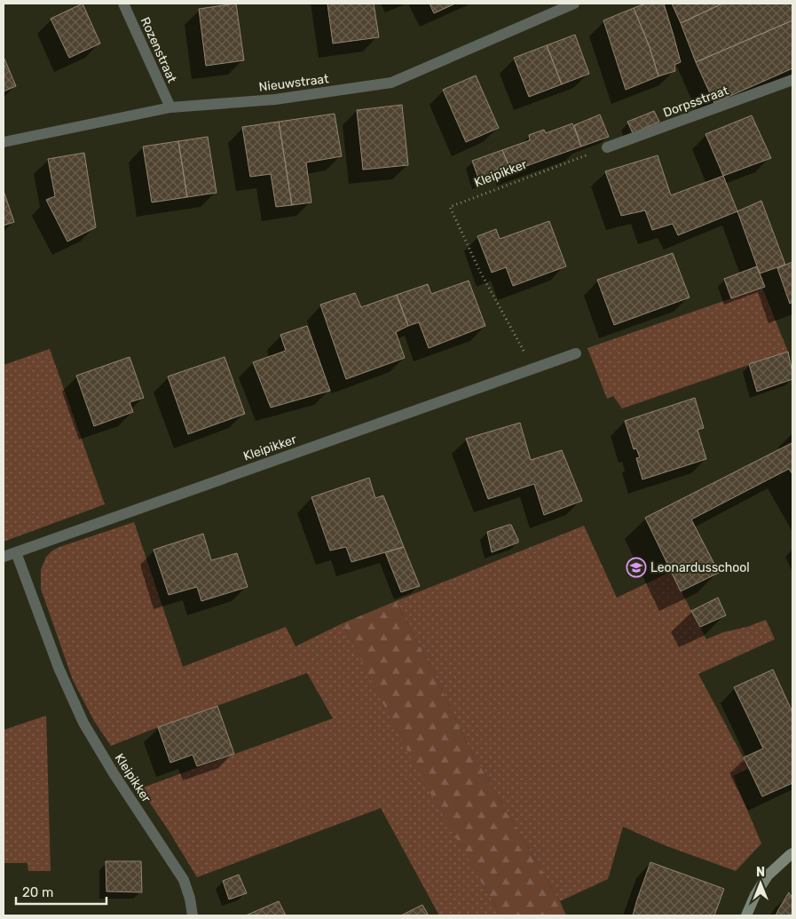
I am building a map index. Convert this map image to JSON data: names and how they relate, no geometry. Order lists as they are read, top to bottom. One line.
{"streets":{"street":["Rozenstraat","Nieuwstraat","Dorpsstraat","Kleipikker"]},"crossings":[["Rozenstraat","Nieuwstraat"],["Dorpsstraat","Kleipikker"]],"places":{"school or university":["Leonardusschool"]},"scale_bar":"20 m","north":"top"}
